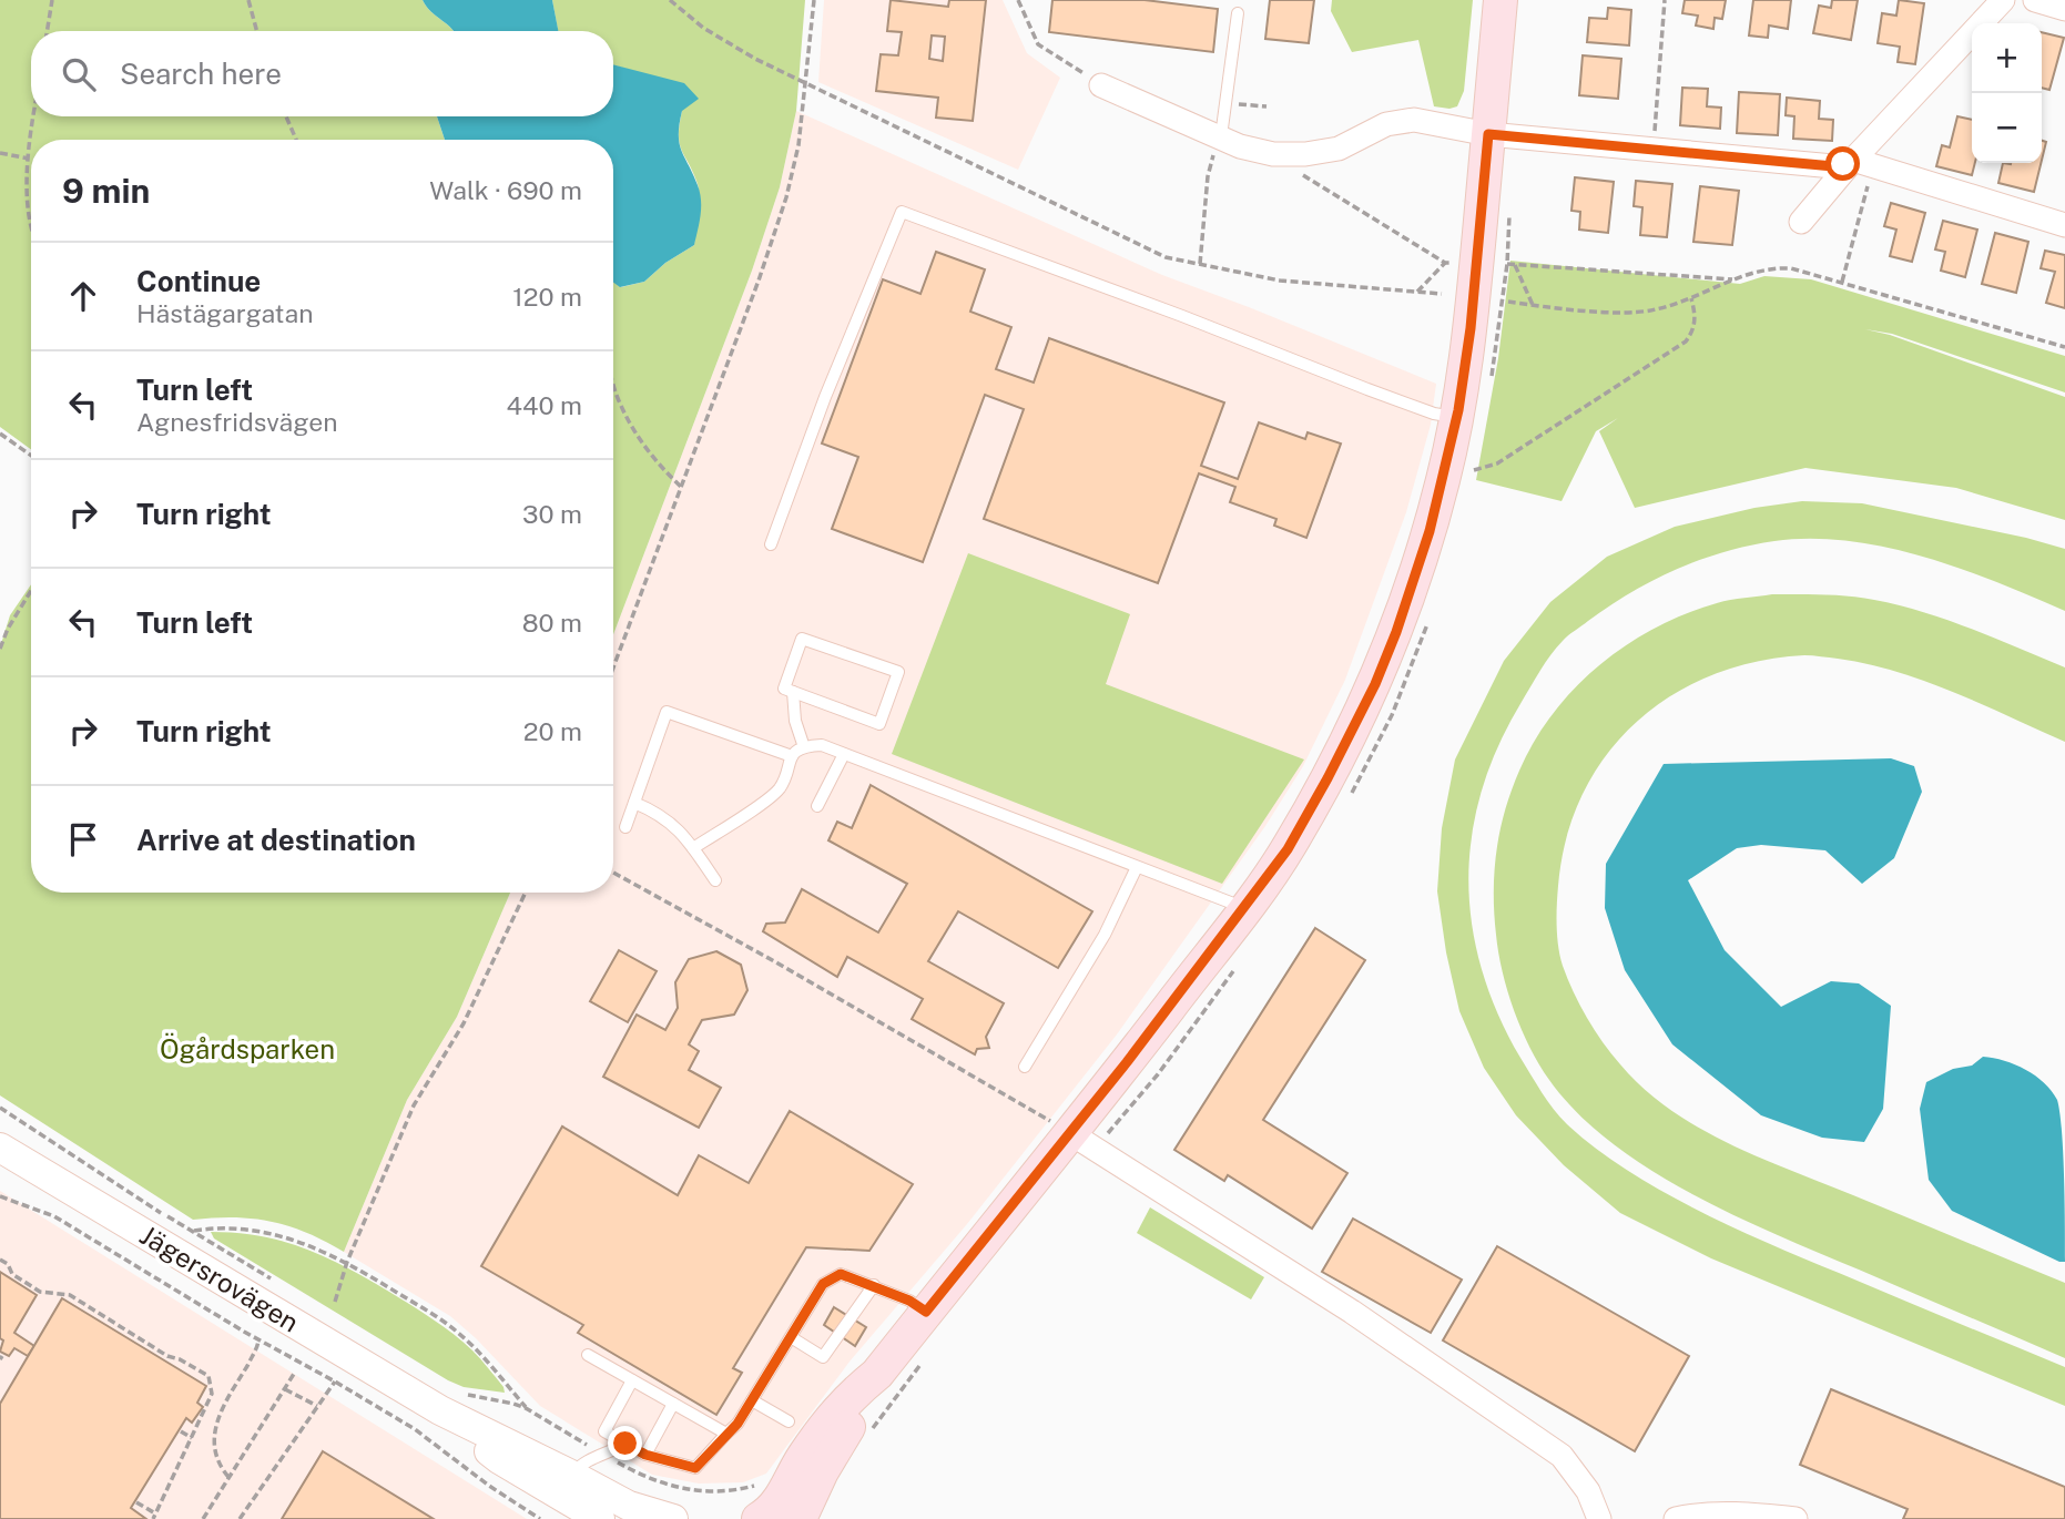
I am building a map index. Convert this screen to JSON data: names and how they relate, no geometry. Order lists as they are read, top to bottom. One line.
{"streets":{"street":["Jägersrovägen"]},"parks":["Ögårdsparken"],"page":{"map_buttons":["+","−"],"search":"Search here","heading":["9 min","Walk · 690 m"],"list":[["Continue","Hästägargatan","120 m"],["Turn left","Agnesfridsvägen","440 m"],["Turn right","30 m"],["Turn left","80 m"],["Turn right","20 m"],"Arrive at destination"]}}
